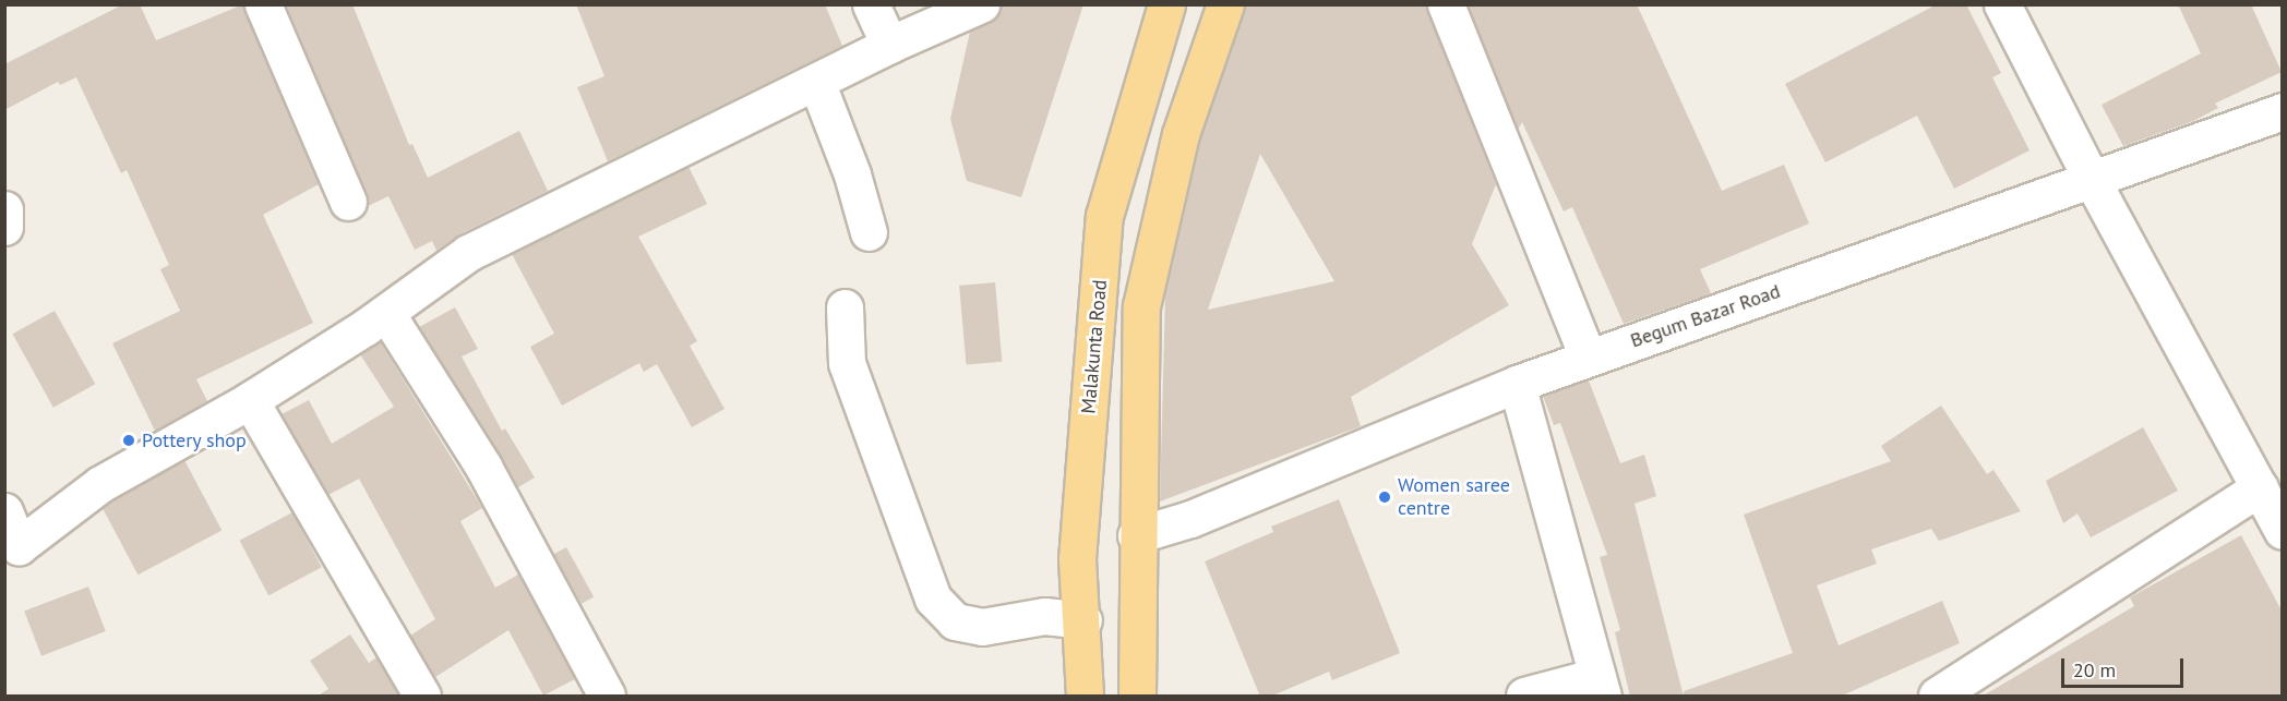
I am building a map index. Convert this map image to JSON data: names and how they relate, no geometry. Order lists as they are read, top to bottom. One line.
{"streets":{"main road":["Malakunta Road"],"street":["Begum Bazar Road"]},"places":["Pottery shop","Women saree centre"],"scale_bar":"20 m"}
